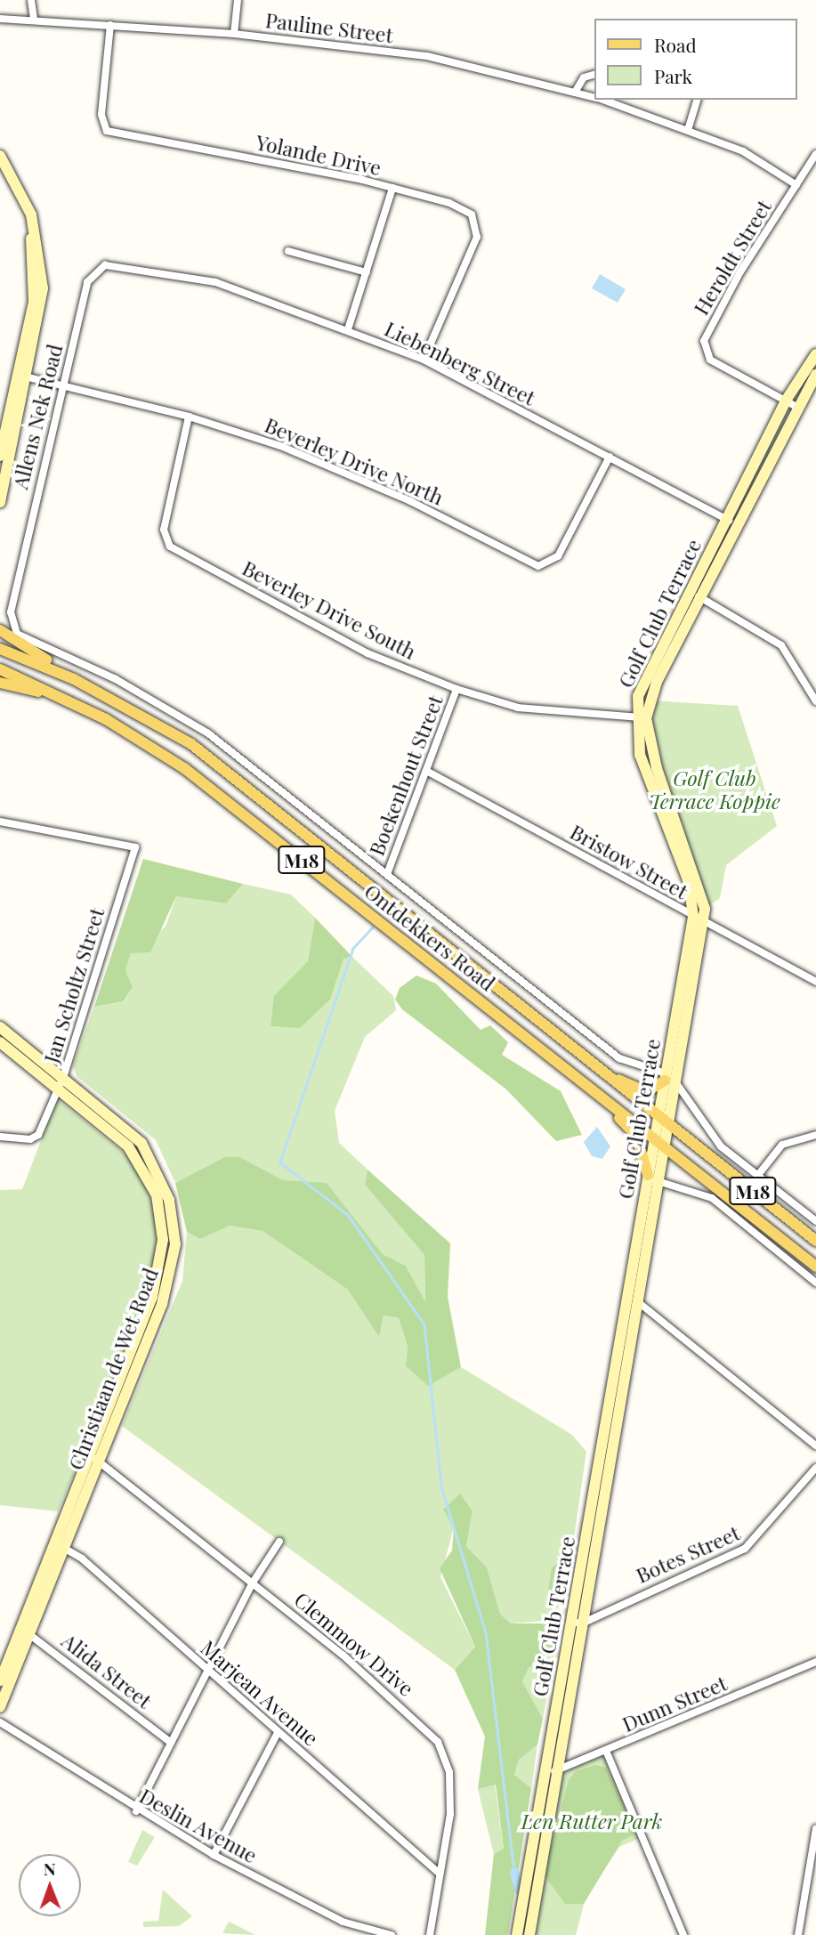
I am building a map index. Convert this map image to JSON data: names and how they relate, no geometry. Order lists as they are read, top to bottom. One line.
{"streets":{"main road":["M18","Ontdekkers Road"],"street":["Pauline Street","Yolande Drive","Heroldt Street","Liebenberg Street","Allens Nek Road","Beverley Drive North","Beverley Drive South","Golf Club Terrace","Boekenhout Street","Bristow Street","Jan Scholtz Street","Christiaan de Wet Road","Botes Street","Clemmow Drive","Alida Street","Marjean Avenue","Dunn Street","Deslin Avenue"]},"crossings":[["Pauline Street","Yolande Drive"],["Pauline Street","Heroldt Street"],["Yolande Drive","Liebenberg Street"],["Heroldt Street","Golf Club Terrace"],["Liebenberg Street","Allens Nek Road"],["Liebenberg Street","Beverley Drive North"],["Liebenberg Street","Golf Club Terrace"],["Allens Nek Road","Beverley Drive North"],["Allens Nek Road","Ontdekkers Road"],["Beverley Drive North","Beverley Drive South"],["Beverley Drive South","Golf Club Terrace"],["Beverley Drive South","Boekenhout Street"],["Golf Club Terrace","Bristow Street"],["Golf Club Terrace","Ontdekkers Road"],["Golf Club Terrace","Botes Street"],["Golf Club Terrace","Dunn Street"],["Boekenhout Street","Bristow Street"],["Boekenhout Street","Ontdekkers Road"],["Jan Scholtz Street","Christiaan de Wet Road"],["Christiaan de Wet Road","Clemmow Drive"],["Christiaan de Wet Road","Alida Street"],["Christiaan de Wet Road","Marjean Avenue"],["Clemmow Drive","Marjean Avenue"]],"parks":["Golf Club Terrace Koppie","Len Rutter Park"],"legend":["Road","Park"],"north":"top"}
